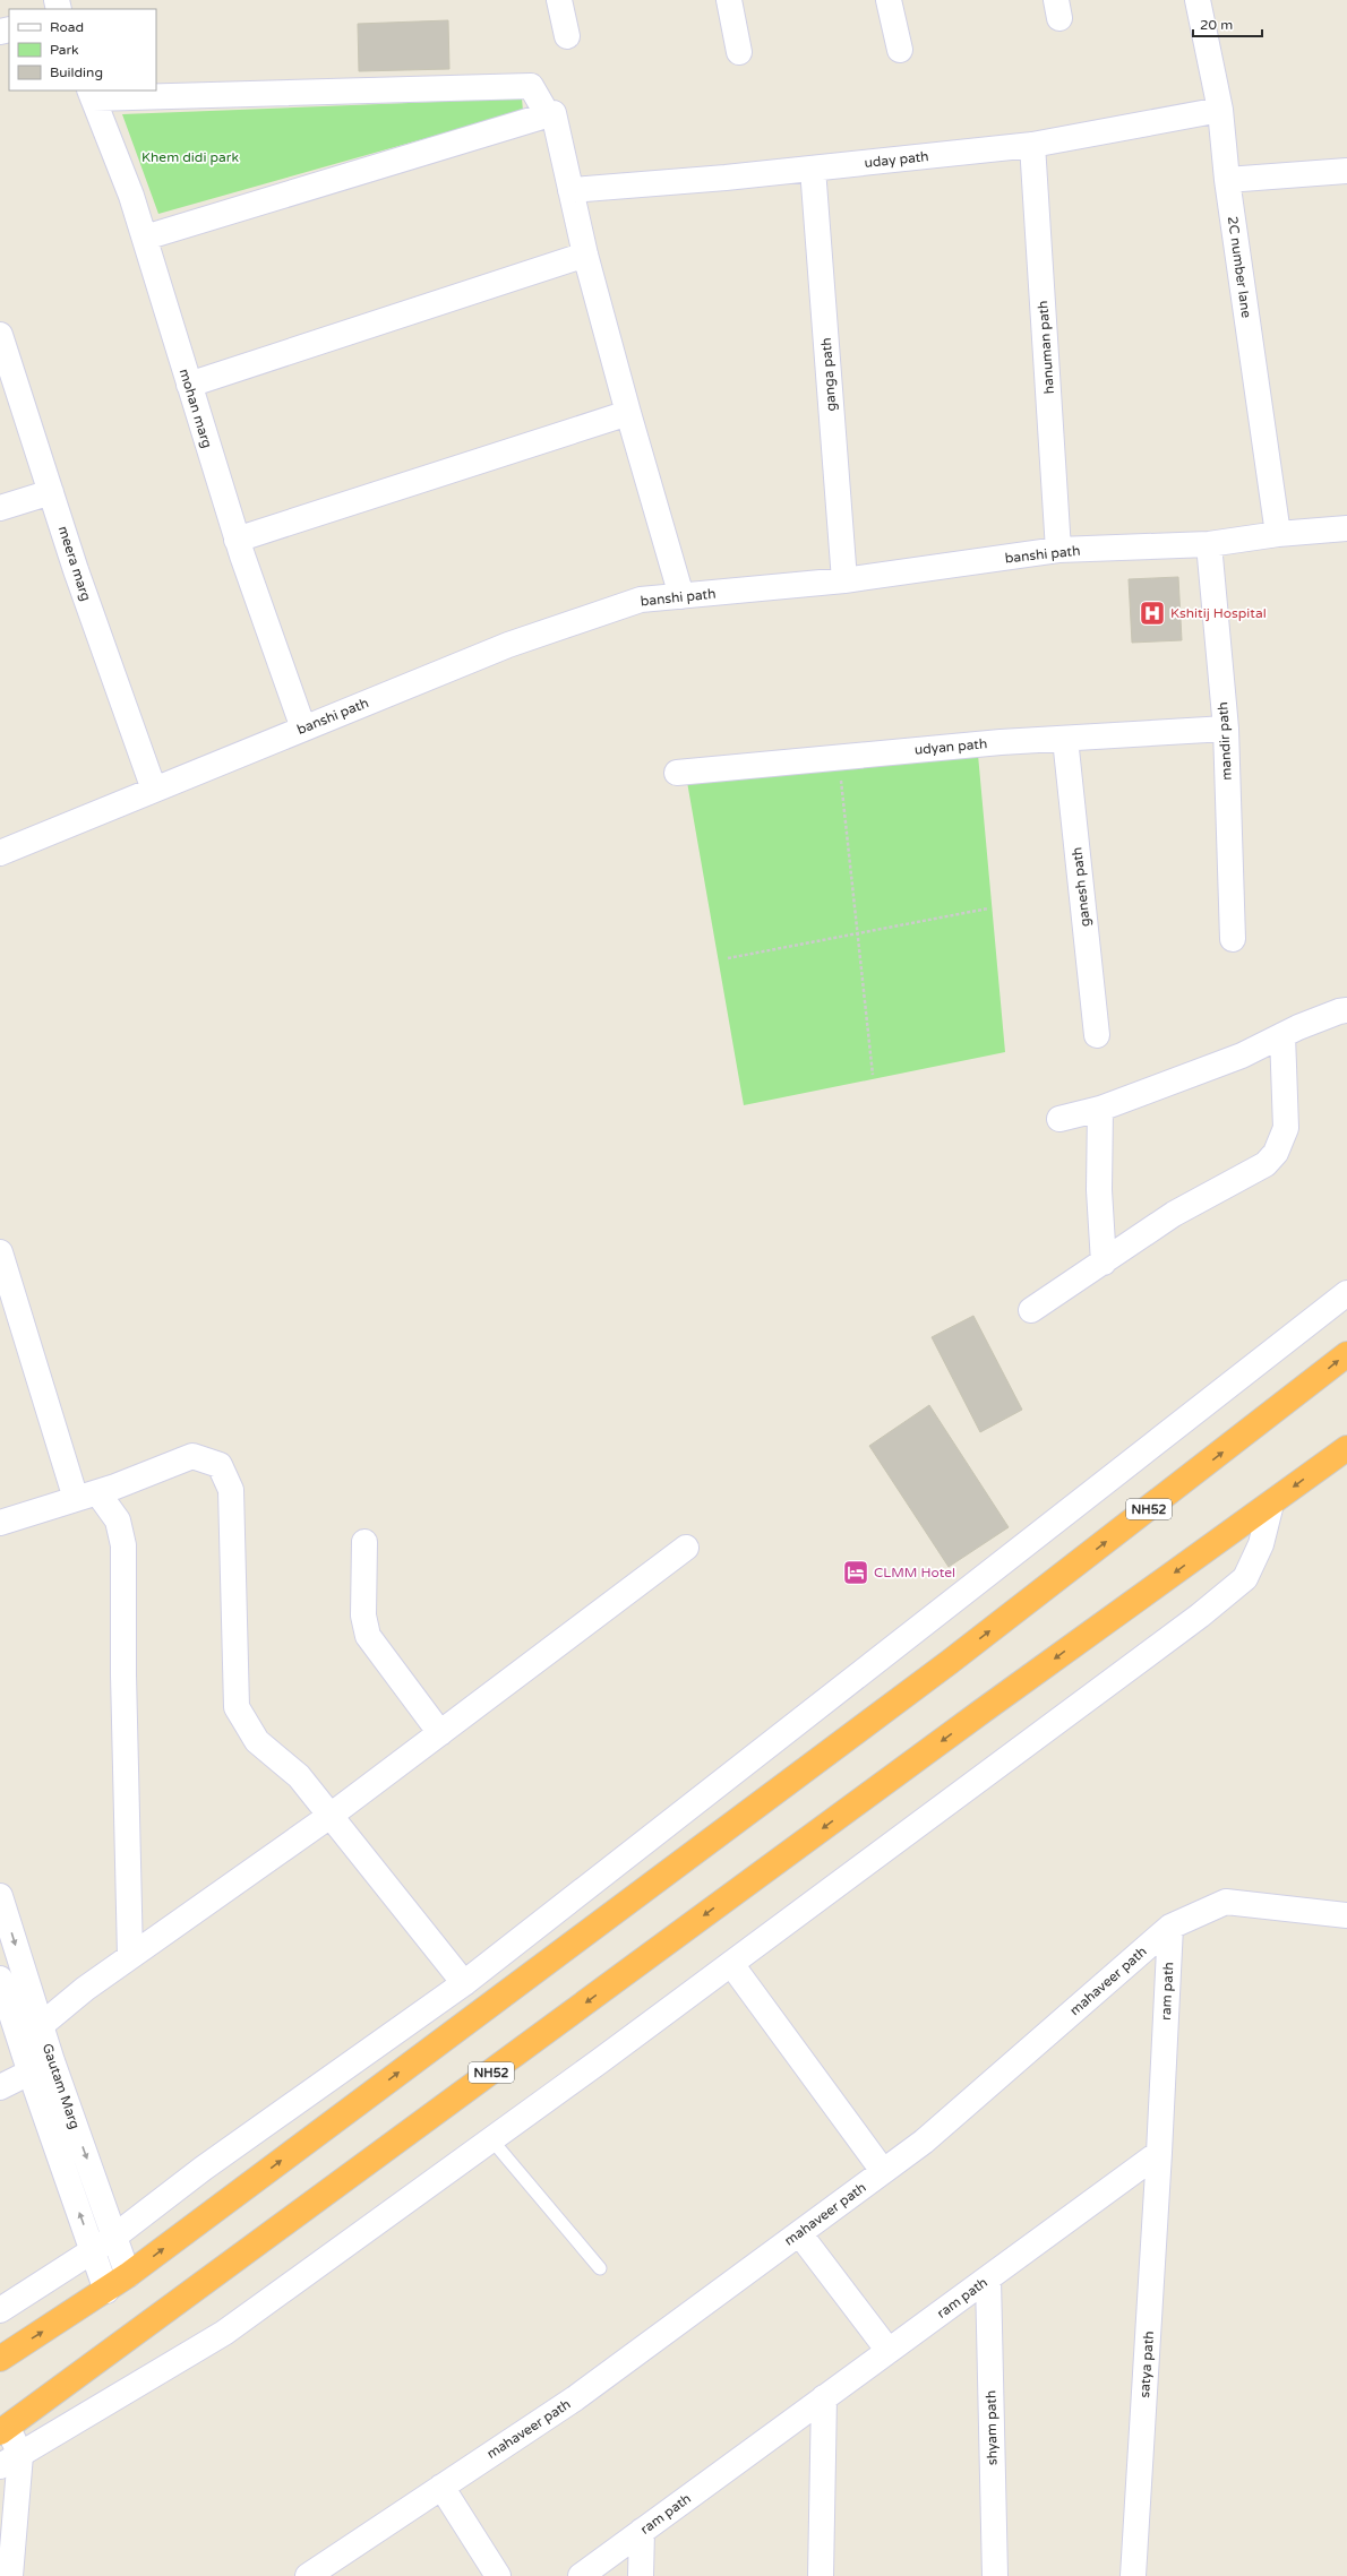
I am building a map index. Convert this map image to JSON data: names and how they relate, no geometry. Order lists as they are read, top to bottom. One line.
{"streets":{"highway":["NH52"],"street":["uday path","2C number lane","hanuman path","ganga path","mohan marg","banshi path","meera marg","mandir path","udyan path","ganesh path","mahaveer path","ram path","Gautam Marg","satya path","shyam path"]},"crossings":[["uday path","2C number lane"],["uday path","hanuman path"],["uday path","ganga path"],["2C number lane","banshi path"],["hanuman path","banshi path"],["ganga path","banshi path"],["mohan marg","banshi path"],["banshi path","meera marg"],["banshi path","mandir path"],["mandir path","udyan path"],["udyan path","ganesh path"],["NH52","Gautam Marg"],["mahaveer path","ram path"],["ram path","satya path"],["ram path","shyam path"]],"parks":["Khem didi park"],"places":{"hospital":["Kshitij Hospital"],"hotel":["CLMM Hotel"]},"legend":["Road","Park","Building"],"scale_bar":"20 m"}
